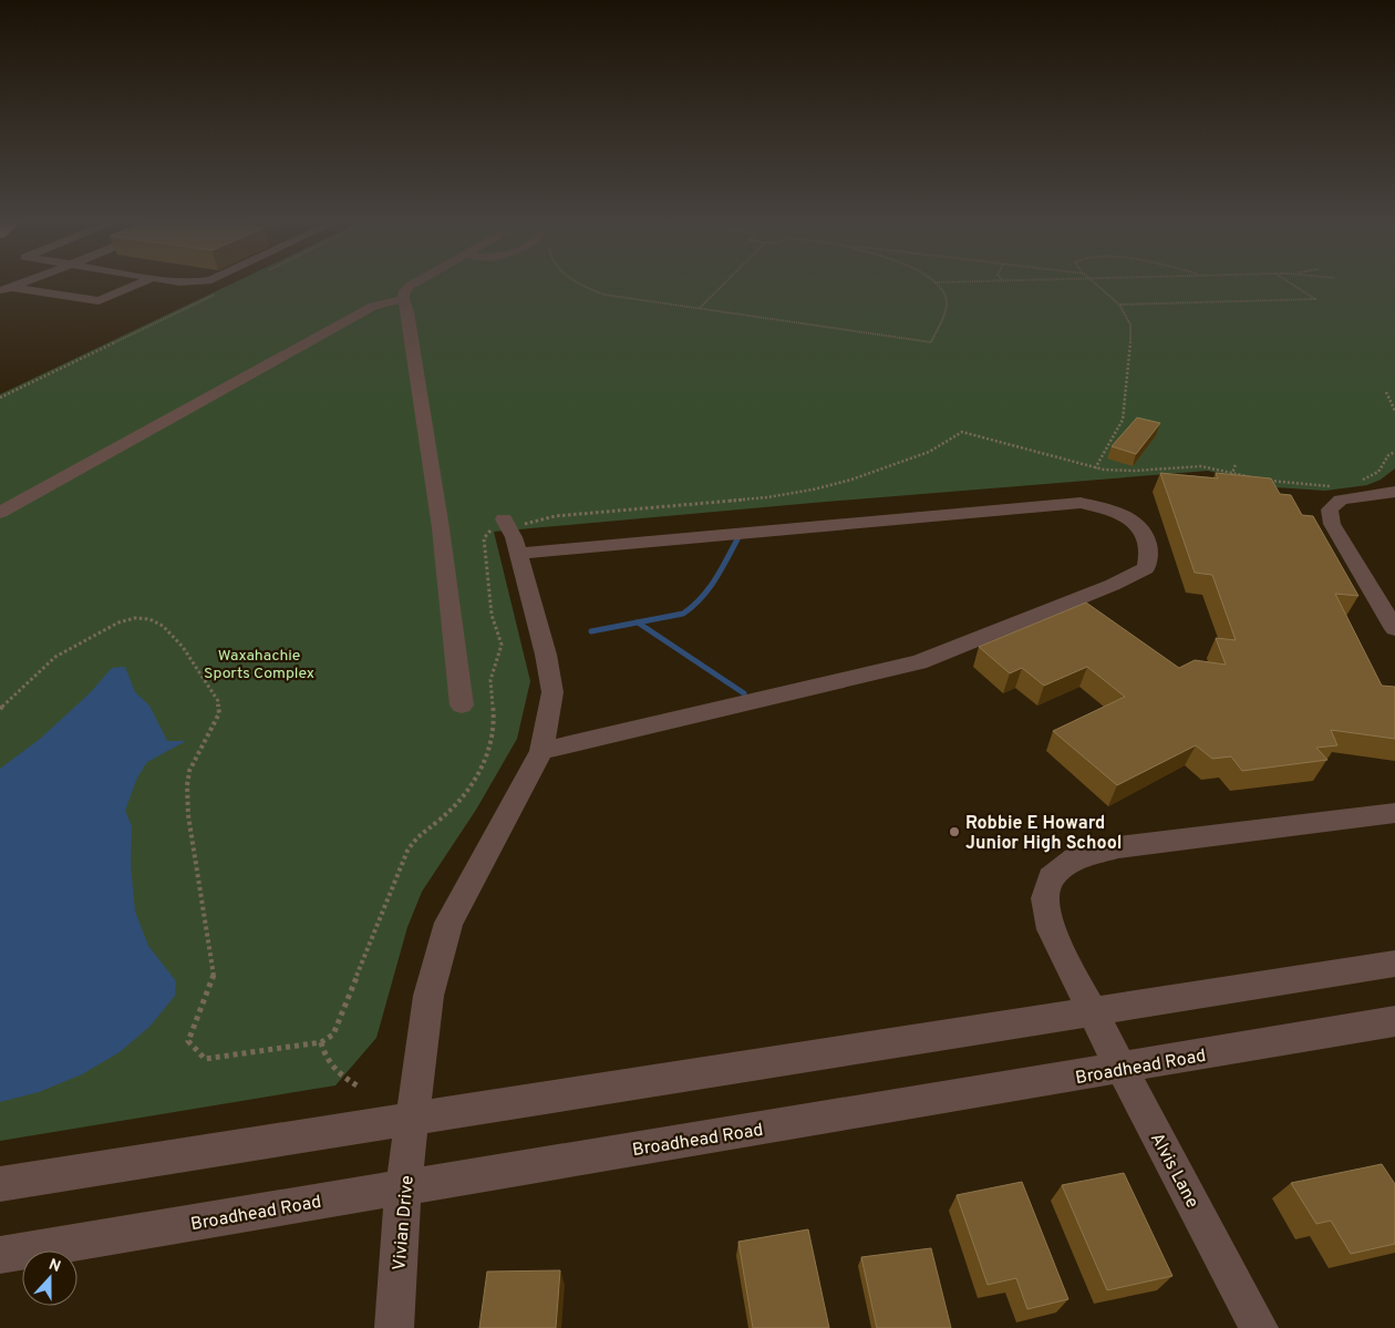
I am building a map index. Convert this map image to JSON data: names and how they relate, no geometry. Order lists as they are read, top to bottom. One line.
{"streets":{"street":["Broadhead Road","Alvis Lane","Vivian Drive"]},"crossings":[["Broadhead Road","Alvis Lane"],["Broadhead Road","Vivian Drive"]],"parks":["Waxahachie Sports Complex"],"places":["Robbie E Howard Junior High School"],"north":"top"}
